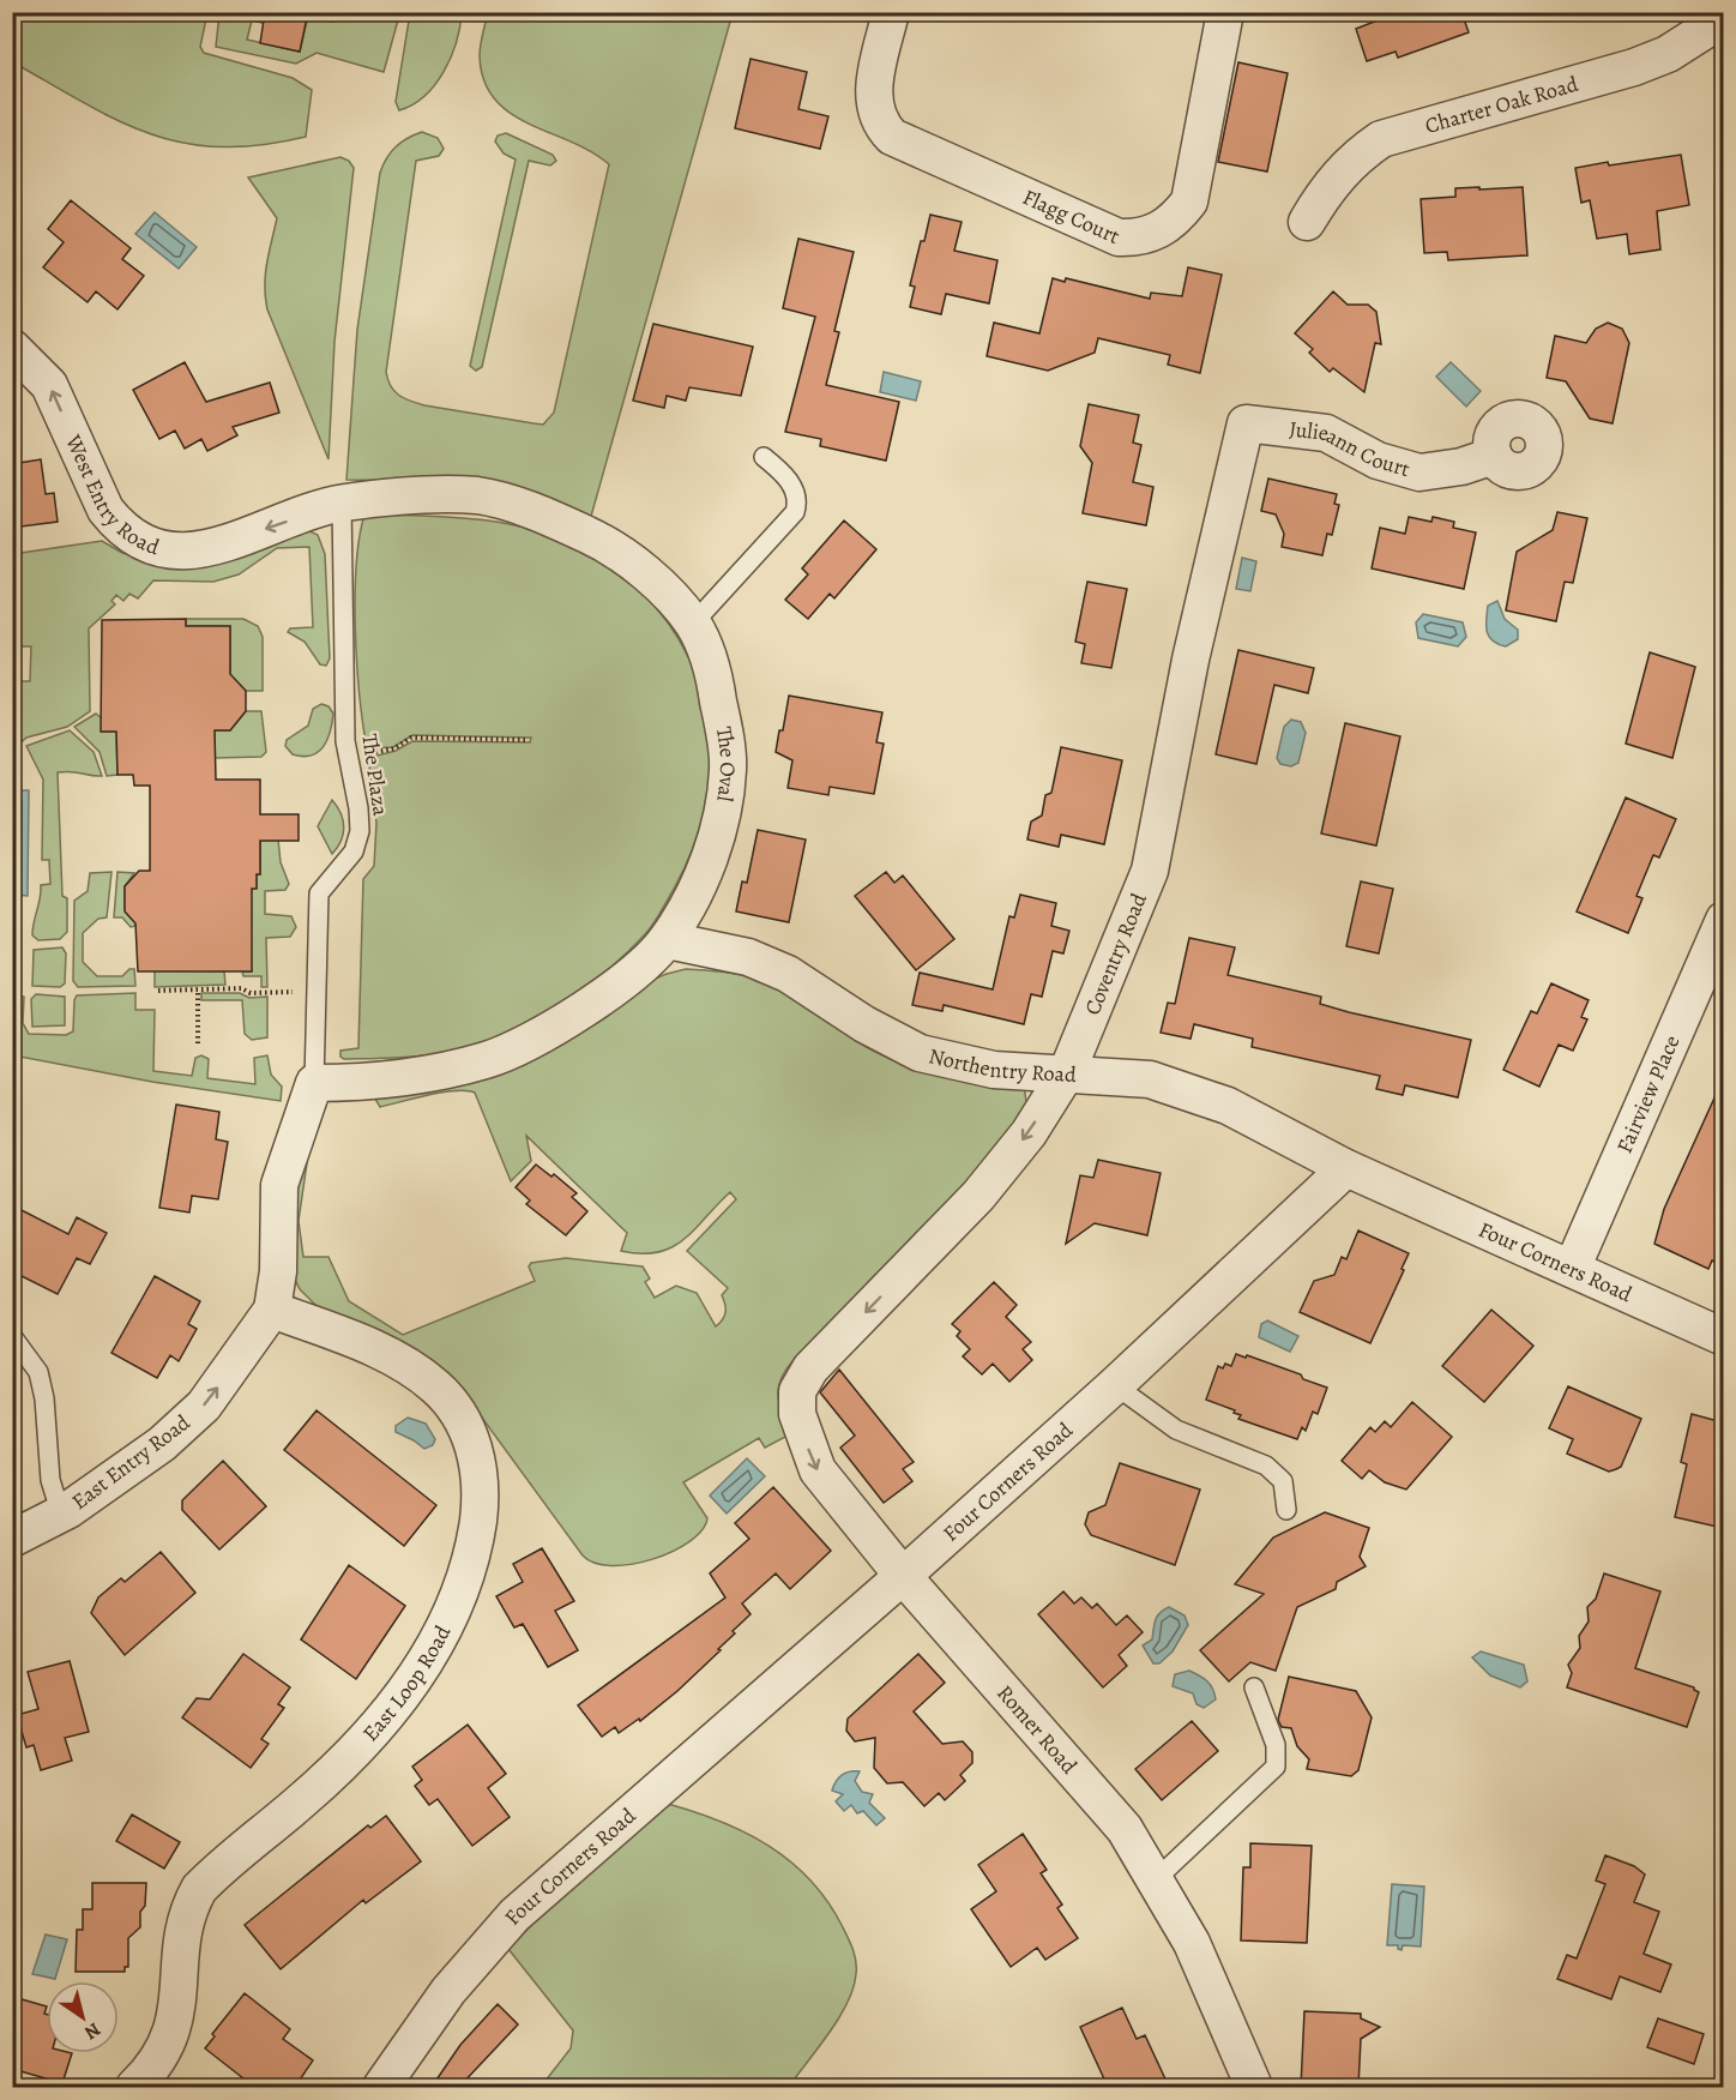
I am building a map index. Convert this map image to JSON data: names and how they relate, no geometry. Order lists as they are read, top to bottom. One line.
{"streets":{"street":["Charter Oak Road","Flagg Court","Julieann Court","West Entry Road","The Oval","Coventry Road","Northentry Road","Fairview Place","Four Corners Road","East Entry Road","East Loop Road","Romer Road"],"lane":["The Plaza"]},"crossings":[["Julieann Court","Coventry Road"],["West Entry Road","The Oval"],["West Entry Road","The Plaza"],["The Oval","The Plaza"],["The Oval","Northentry Road"],["The Oval","East Entry Road"],["The Plaza","East Entry Road"],["Coventry Road","Northentry Road"],["Coventry Road","Romer Road"],["Northentry Road","Four Corners Road"],["Fairview Place","Four Corners Road"],["Four Corners Road","Romer Road"],["East Entry Road","East Loop Road"]],"one_way":["West Entry Road","Coventry Road","East Entry Road"],"north":"bottom right"}
